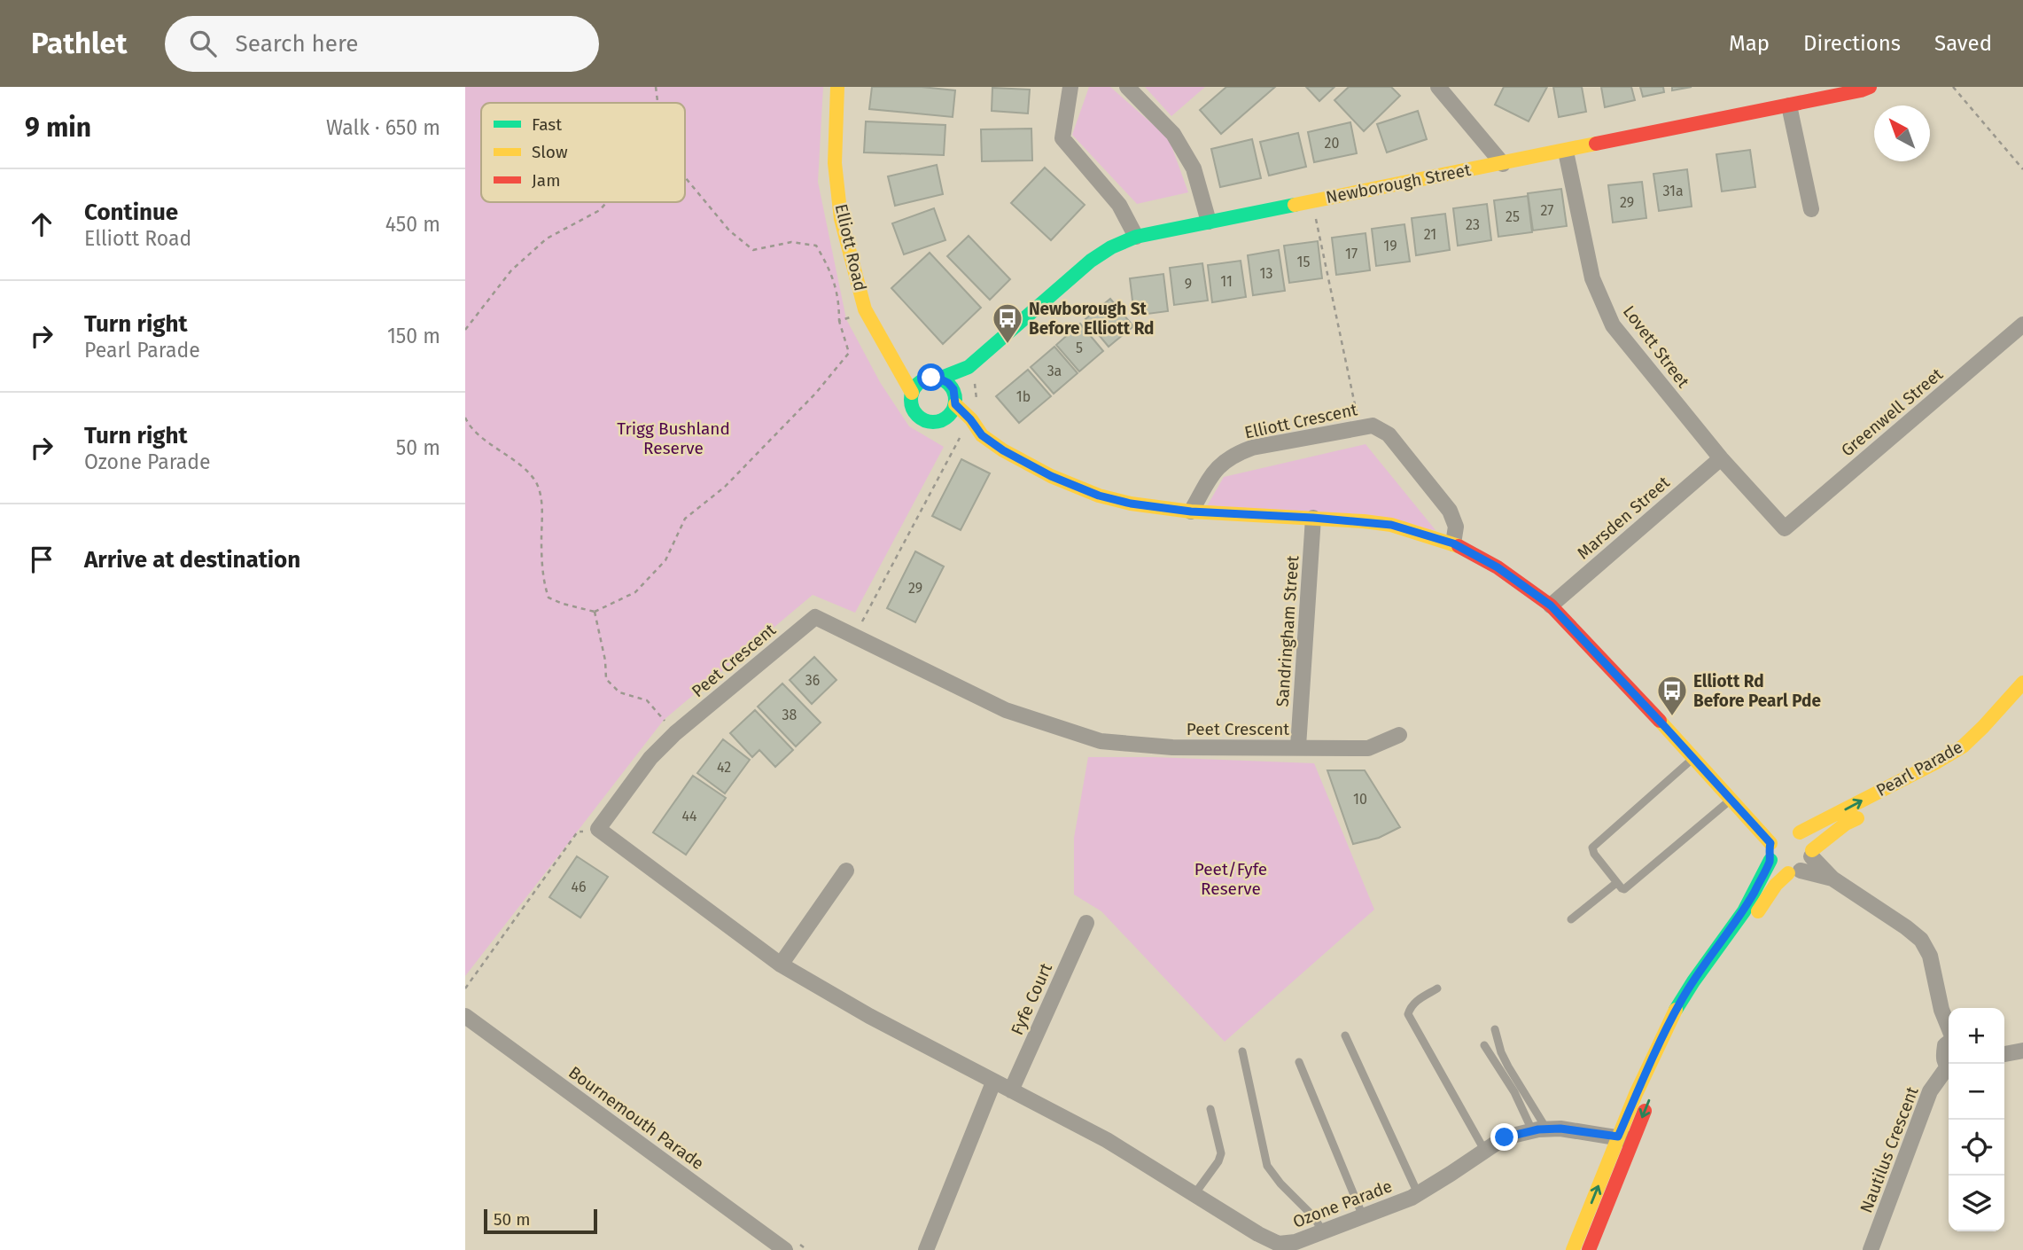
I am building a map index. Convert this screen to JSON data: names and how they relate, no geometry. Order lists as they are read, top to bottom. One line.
{"streets":{"street":["Newborough Street","Elliott Road","Lovett Street","Greenwell Street","Elliott Crescent","Marsden Street","Sandringham Street","Peet Crescent","Pearl Parade","Fyfe Court","Bournemouth Parade","Nautilus Crescent","Ozone Parade"]},"crossings":[["Newborough Street","Lovett Street"],["Lovett Street","Greenwell Street"],["Lovett Street","Marsden Street"],["Sandringham Street","Peet Crescent"],["Fyfe Court","Ozone Parade"]],"parks":["Trigg Bushland Reserve","Peet/Fyfe Reserve"],"places":{"bus stop":["Newborough St Before Elliott Rd","Elliott Rd Before Pearl Pde"]},"house_numbers":["20","31a","29","27","25","23","21","19","17","15","13","11","9","5","3a","1b","29","36","38","42","10","44","46"],"legend":["Fast","Slow","Jam"],"scale_bar":"50 m","north":"top left","page":{"header":"Pathlet","search":"Search here","nav":["Map","Directions","Saved"],"heading":["9 min","Walk · 650 m"],"list":[["Continue","Elliott Road","450 m"],["Turn right","Pearl Parade","150 m"],["Turn right","Ozone Parade","50 m"],"Arrive at destination"],"map_buttons":["+","−"],"scale":"50 m"}}
